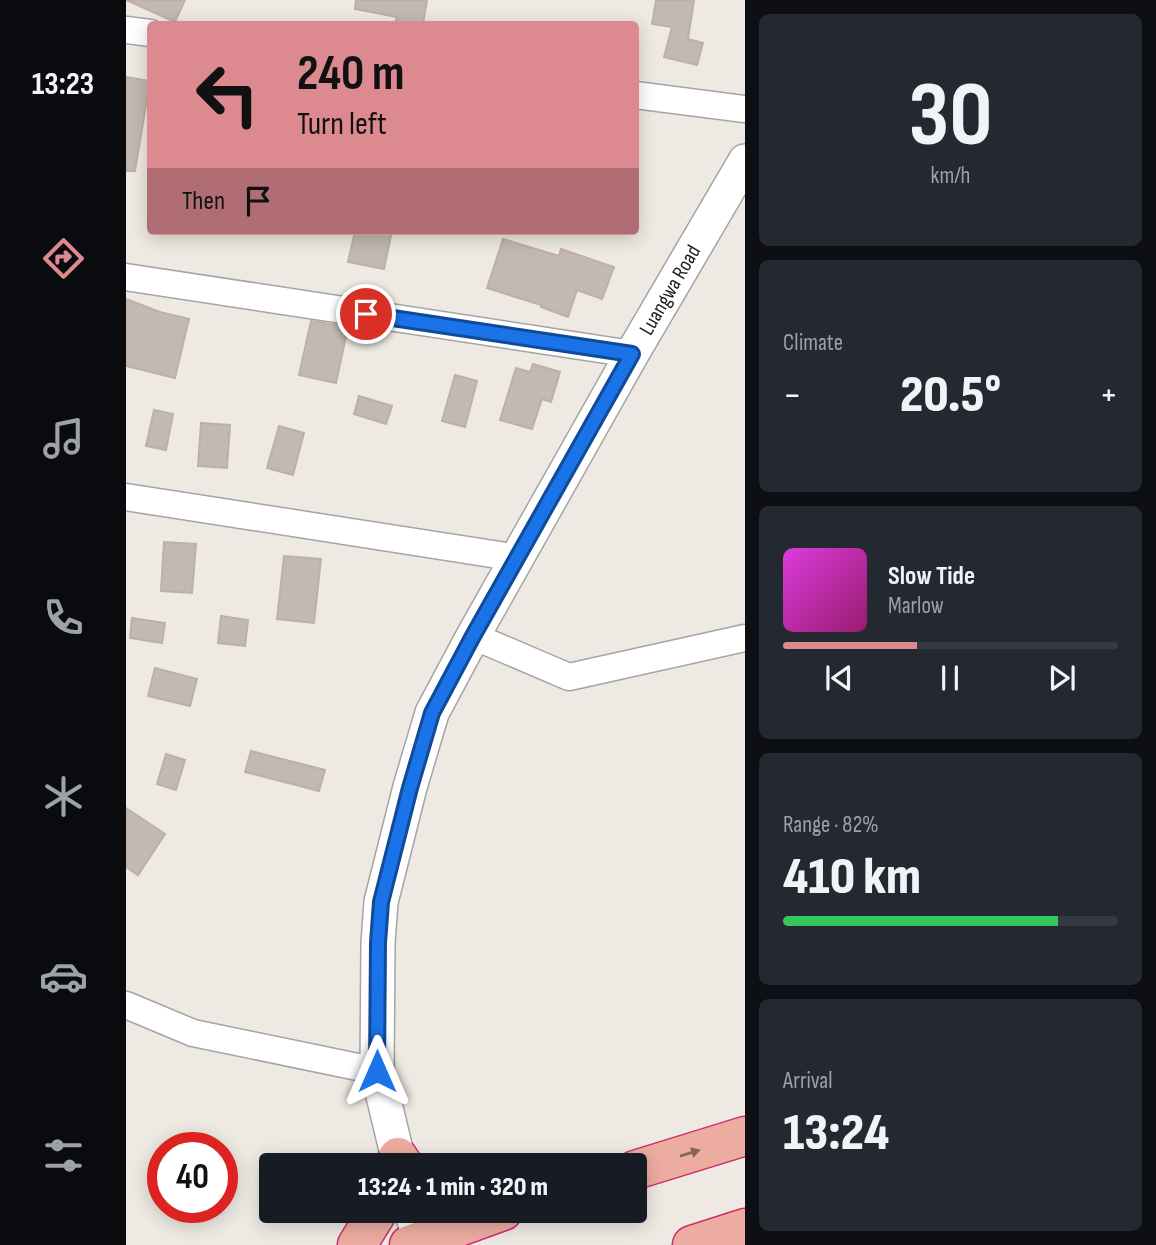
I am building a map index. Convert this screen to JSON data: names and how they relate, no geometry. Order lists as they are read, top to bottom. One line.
{"streets":{"street":["Luangwa Road"]},"page":{"tabs":"13:23","tile":[["30","km/h"],"Climate",["Range · 82%","410 km"],["Arrival","13:24"]],"turn":["240 m","Turn left"],"then":"Then","heat":["−","20.5°","+"],"song":["Slow Tide","Marlow"],"limit":"40","trip":"13:24 · 1 min · 320 m"}}
